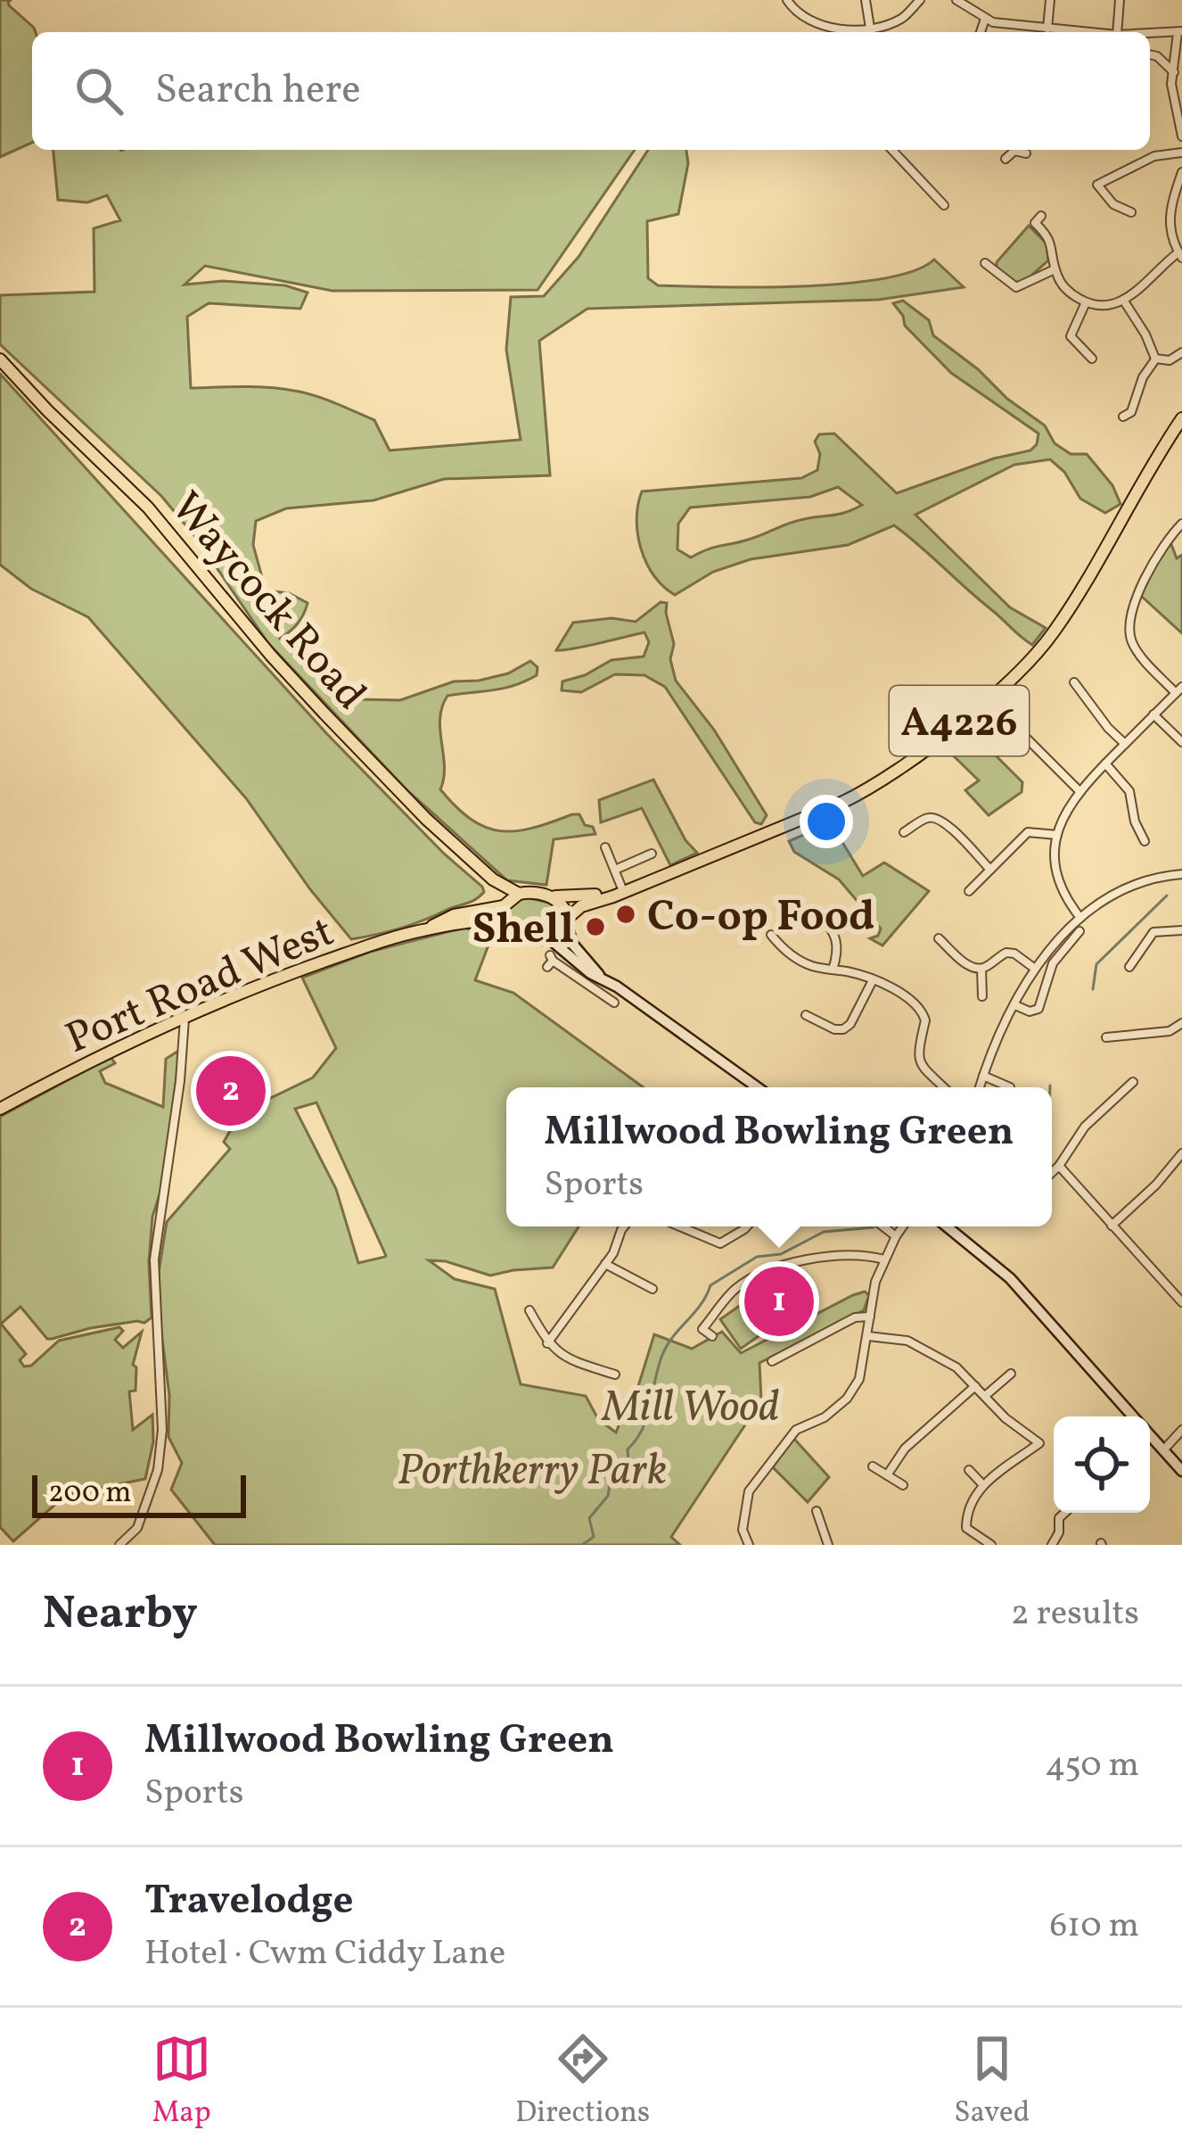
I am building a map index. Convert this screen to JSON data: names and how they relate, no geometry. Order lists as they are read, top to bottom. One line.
{"streets":{"main road":["Waycock Road","A4226","Port Road West"]},"crossings":[["Waycock Road","A4226"],["Waycock Road","Port Road West"],["A4226","Port Road West"]],"parks":["Mill Wood","Porthkerry Park"],"places":["Co-op Food","Shell"],"scale_bar":"200 m","page":{"search":"Search here","pins":["2","1"],"popup":["Millwood Bowling Green","Sports"],"scale":"200 m","heading":["Nearby","2 results"],"list":[{"mark":"1","name":"Millwood Bowling Green","note":"Sports","value":"450 m"},{"mark":"2","name":"Travelodge","note":"Hotel · Cwm Ciddy Lane","value":"610 m"}],"nav":["Map","Directions","Saved"]}}
